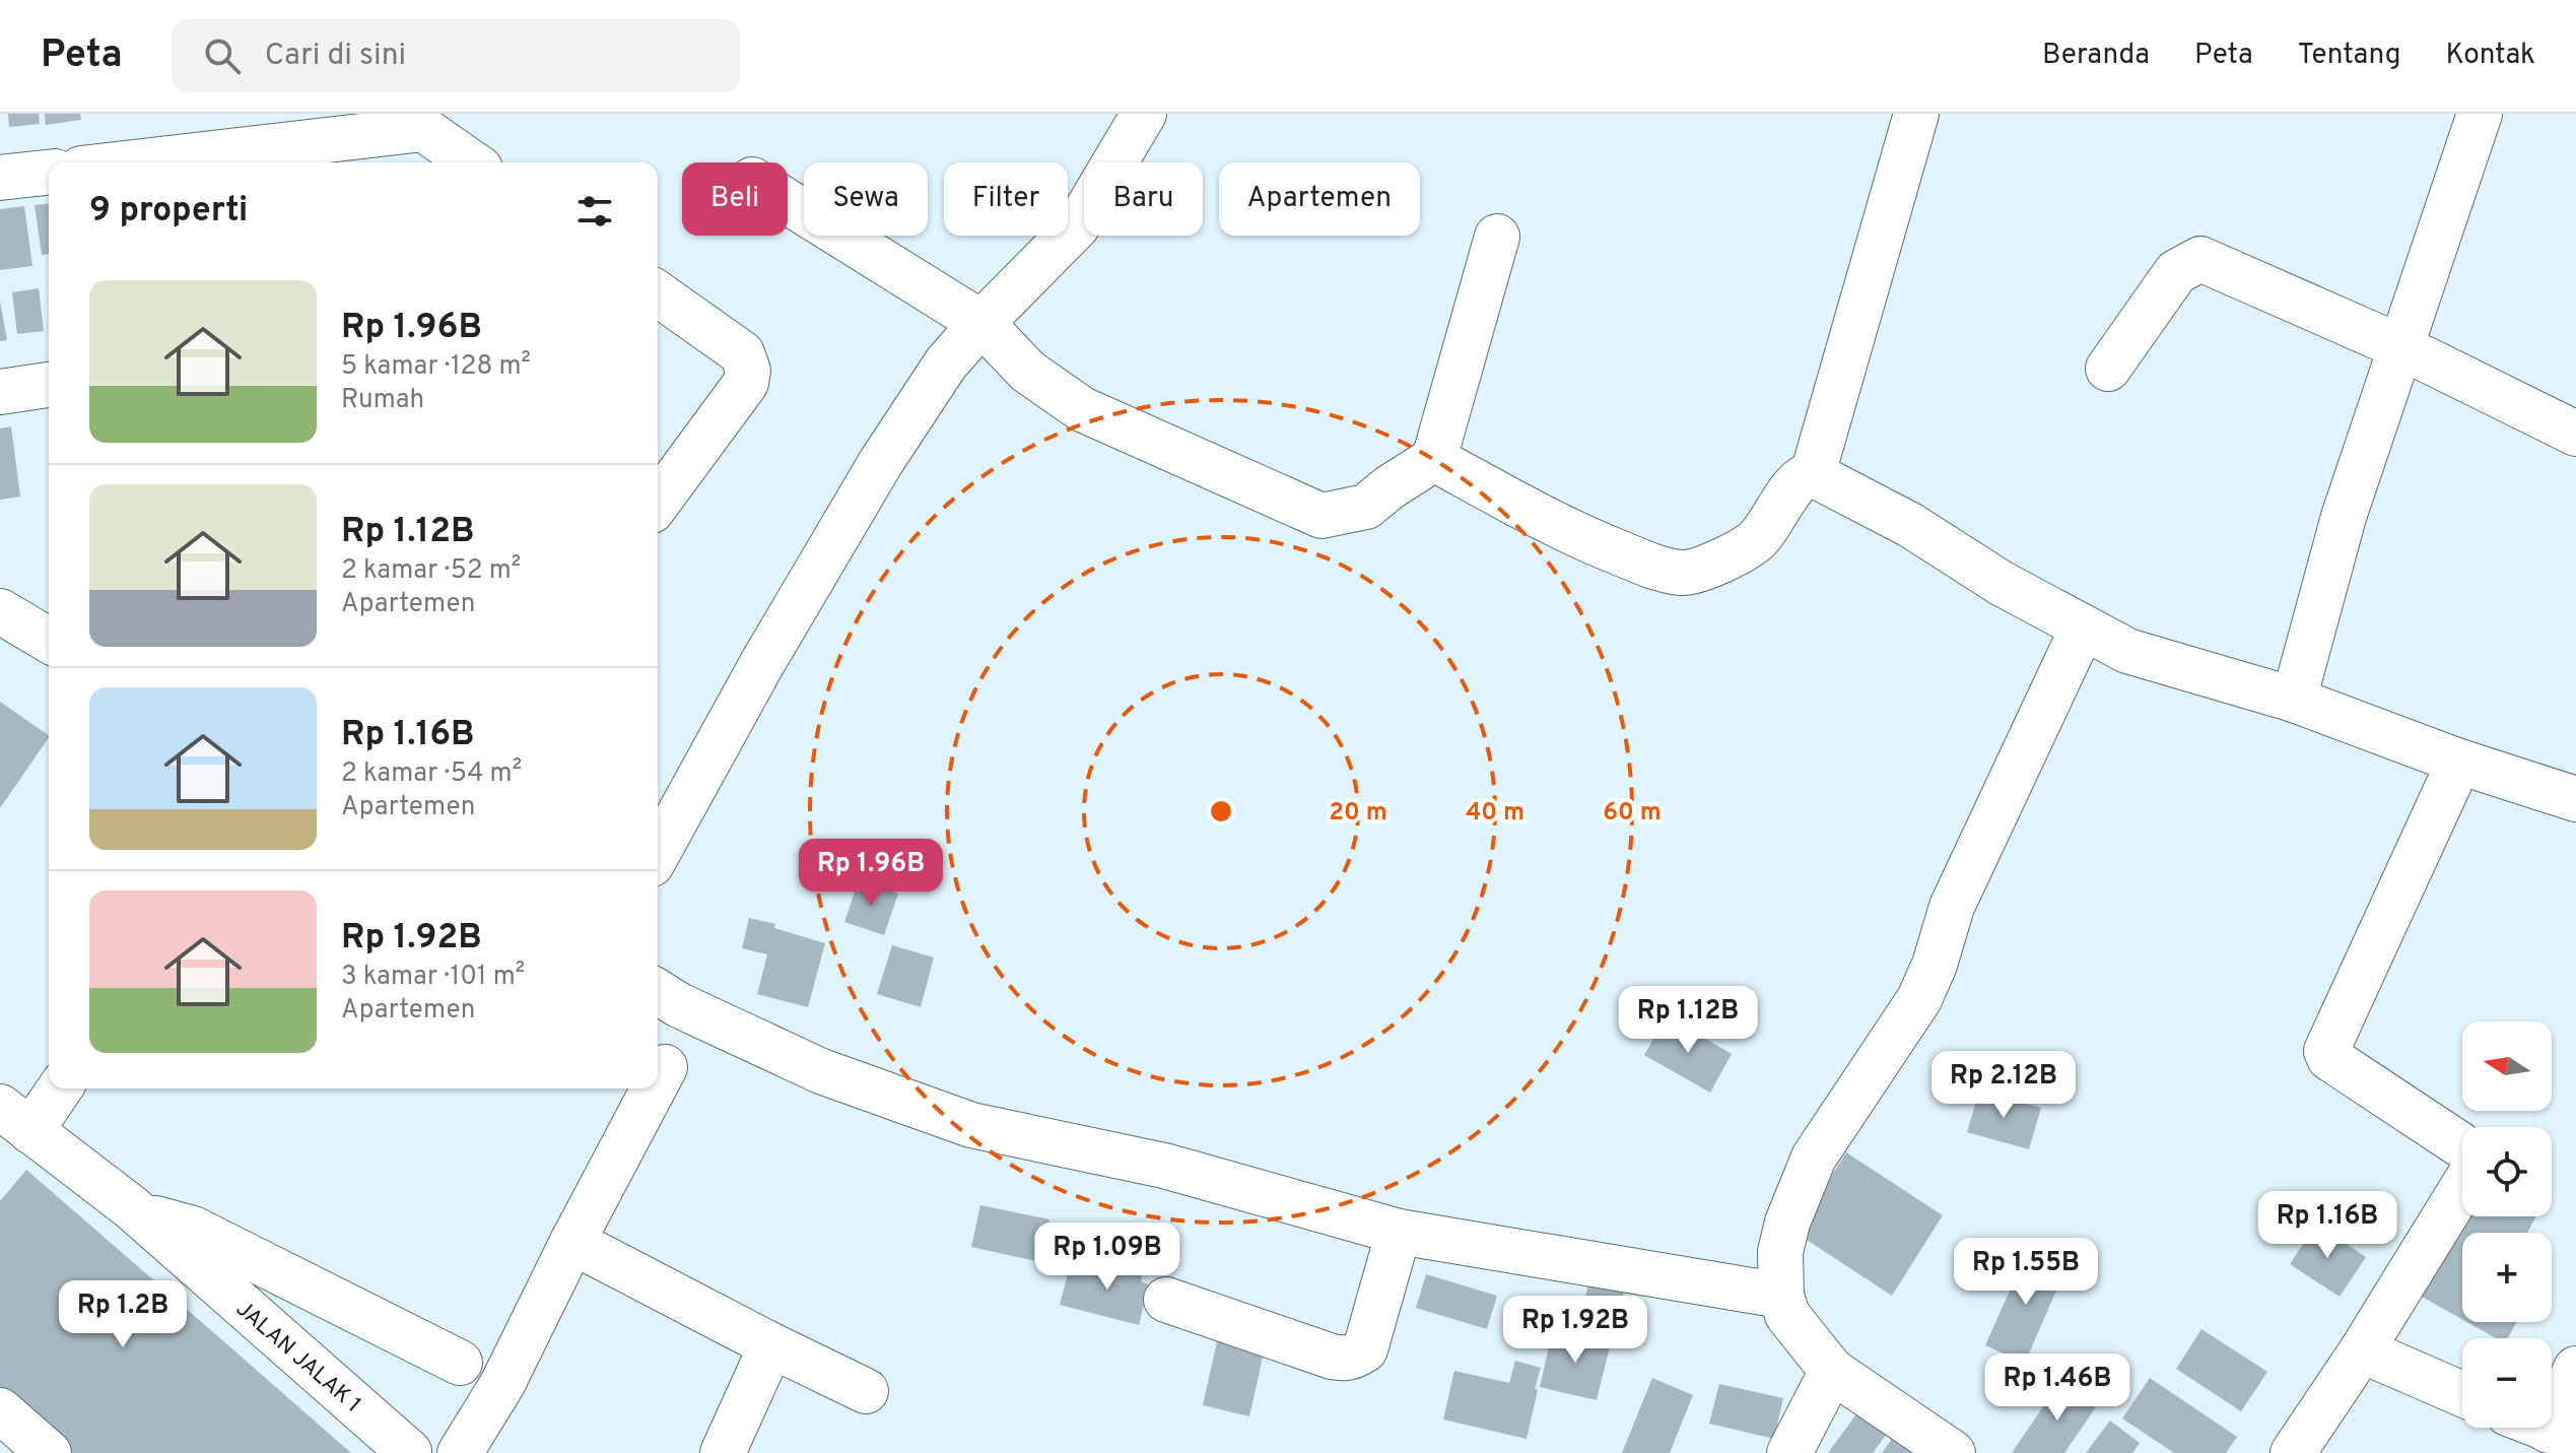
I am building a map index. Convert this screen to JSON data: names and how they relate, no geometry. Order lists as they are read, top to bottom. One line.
{"streets":{"street":["JALAN JALAK 1"]},"north":"left","page":{"header":"Peta","search":"Cari di sini","nav":["Beranda","Peta","Tentang","Kontak"],"chip":["Beli","Sewa","Filter","Baru","Apartemen"],"heading":"9 properti","list":[{"name":"Rp 1.96B","note":"5 kamar · 128 m² · Rumah"},{"name":"Rp 1.12B","note":"2 kamar · 52 m² · Apartemen"},{"name":"Rp 1.16B","note":"2 kamar · 54 m² · Apartemen"},{"name":"Rp 1.92B","note":"3 kamar · 101 m² · Apartemen"}],"price":["Rp 1.96B","Rp 1.12B","Rp 2.12B","Rp 1.16B","Rp 1.09B","Rp 1.55B","Rp 1.2B","Rp 1.92B","Rp 1.46B"],"map_buttons":["+","−"]},"rings":["20 m","40 m","60 m"]}
